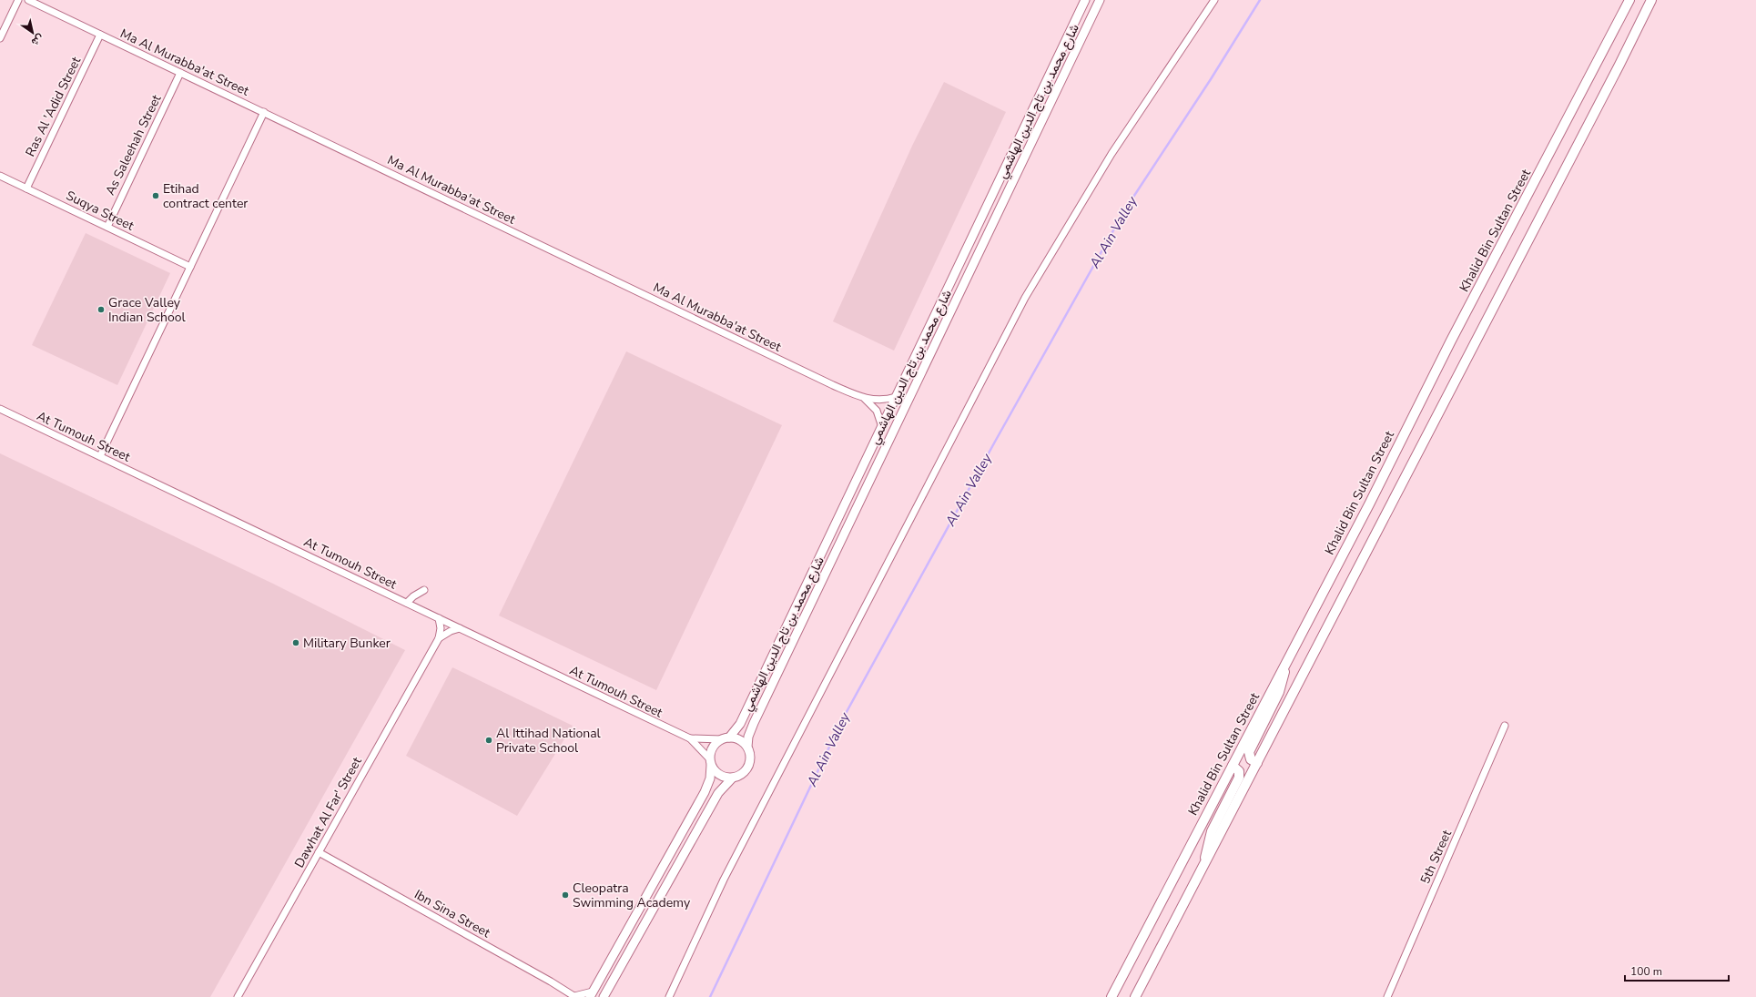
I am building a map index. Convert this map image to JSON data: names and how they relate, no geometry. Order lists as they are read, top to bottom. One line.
{"streets":{"main road":["Khalid Bin Sultan Street"],"street":["Ma Al Murabba'at Street","شارع محمد بن تاج الدين الهاشمي","Ras Al 'Adid Street","As Saleehah Street","Suqya Street","At Tumouh Street","Dawhat Al Far' Street","5th Street","Ibn Sina Street"]},"crossings":[["Ma Al Murabba'at Street","شارع محمد بن تاج الدين الهاشمي"],["Ma Al Murabba'at Street","Ras Al 'Adid Street"],["Ma Al Murabba'at Street","As Saleehah Street"],["شارع محمد بن تاج الدين الهاشمي","At Tumouh Street"],["Ras Al 'Adid Street","Suqya Street"],["As Saleehah Street","Suqya Street"],["At Tumouh Street","Dawhat Al Far' Street"],["Dawhat Al Far' Street","Ibn Sina Street"]],"water":["Al Ain Valley"],"places":["Etihad contract center","Grace Valley Indian School","Military Bunker","Al Ittihad National Private School","Cleopatra Swimming Academy"],"scale_bar":"100 m","north":"bottom right"}
